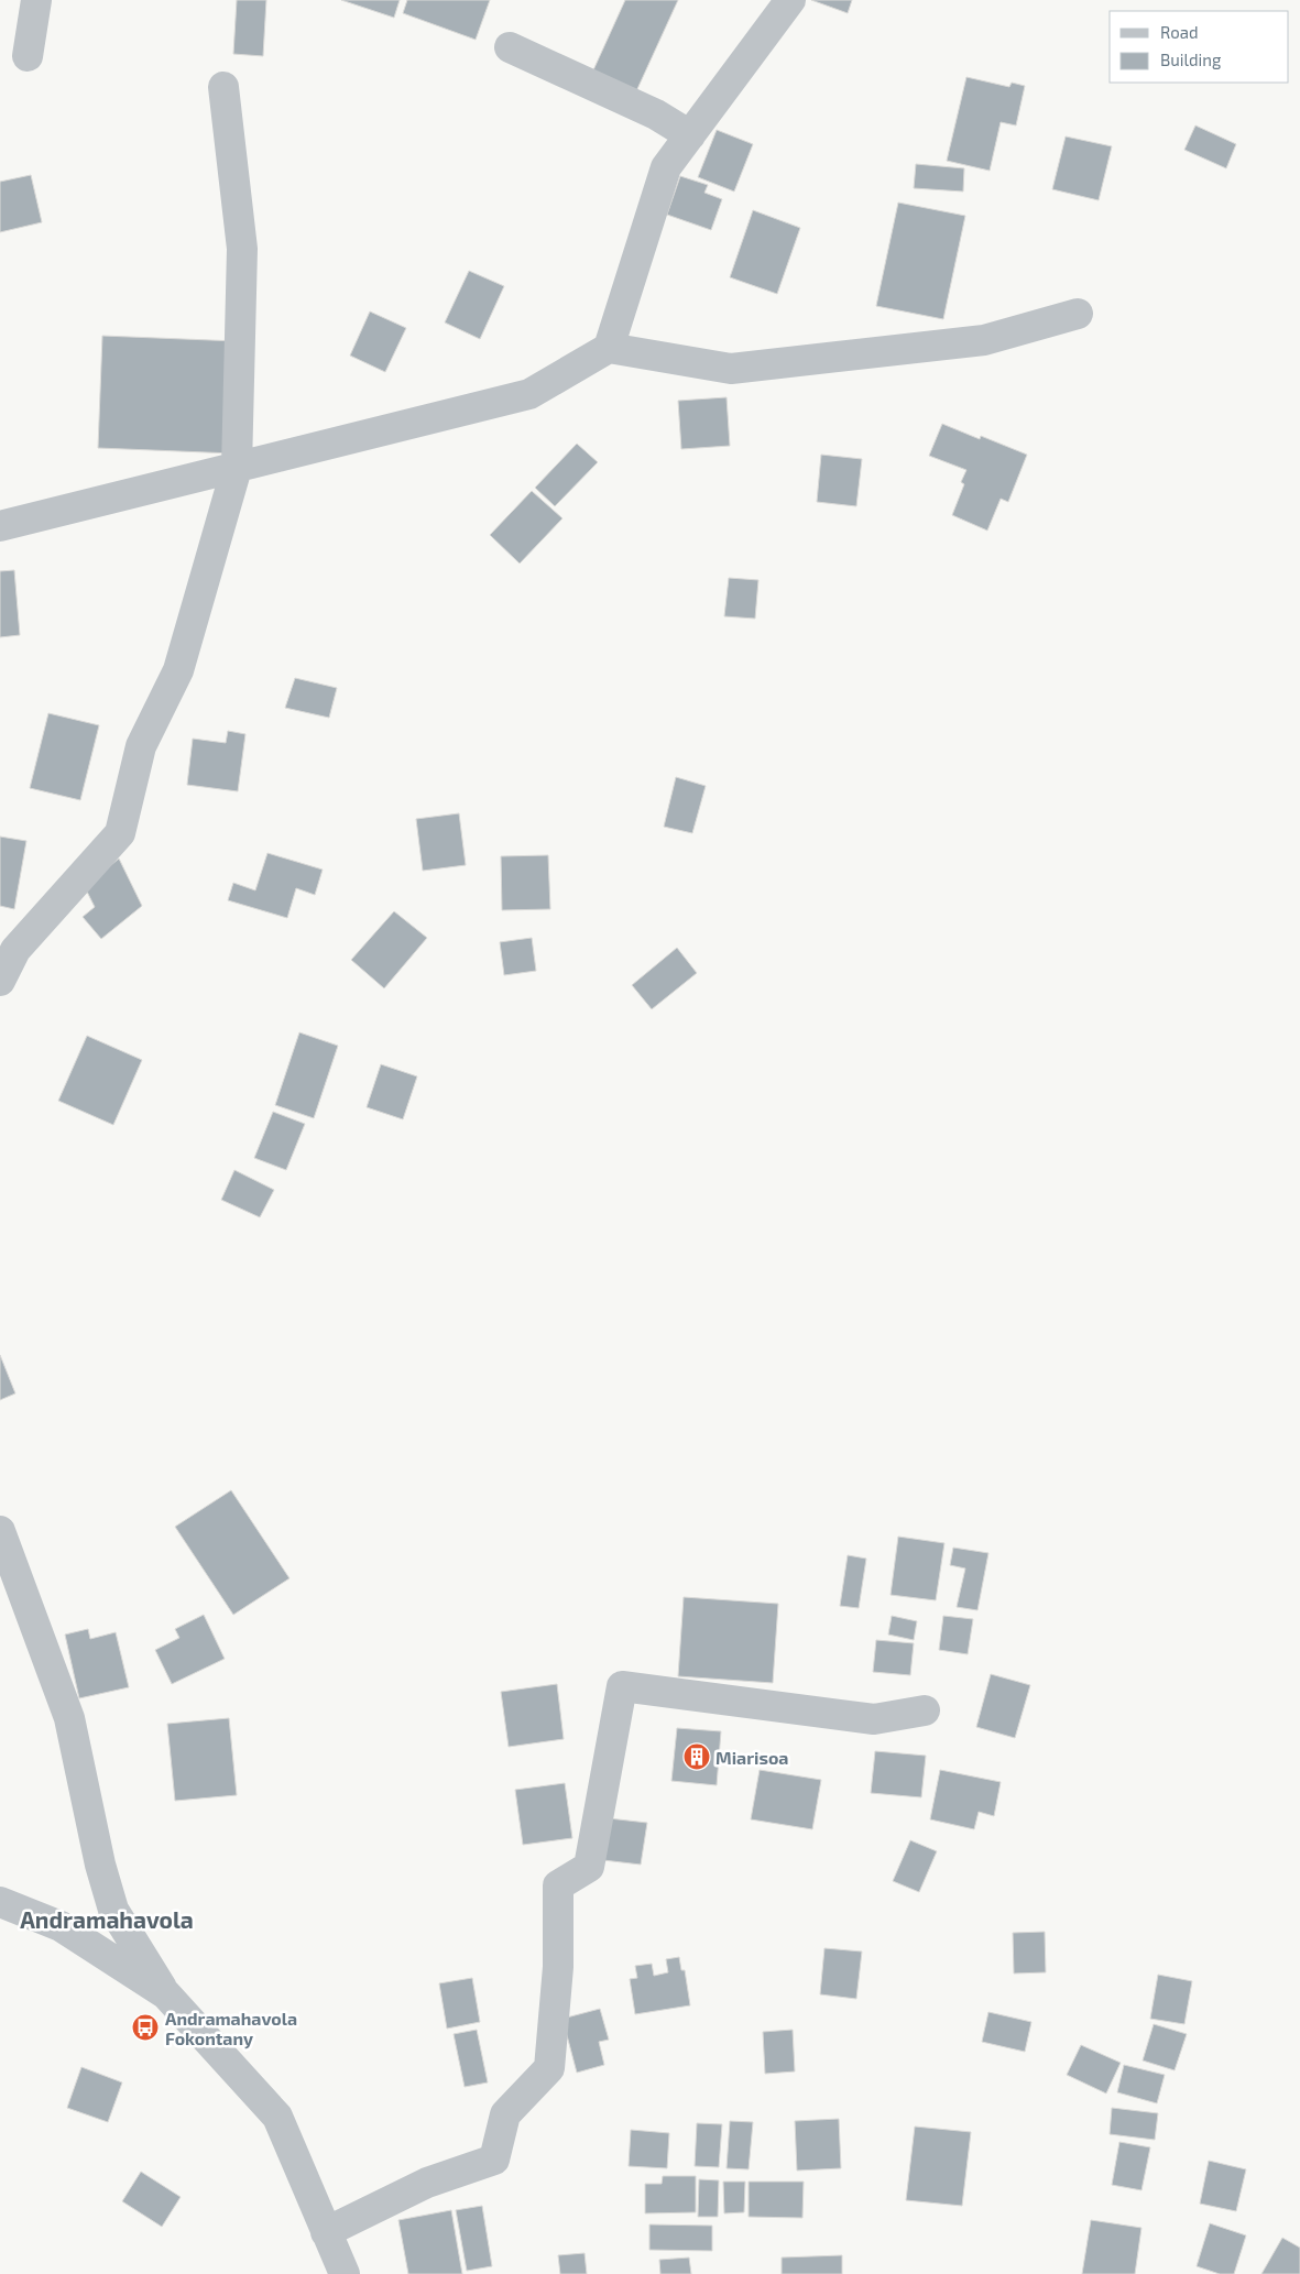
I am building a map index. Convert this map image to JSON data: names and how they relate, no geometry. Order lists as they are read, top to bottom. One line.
{"districts":["Andramahavola"],"places":{"building":["Miarisoa"],"bus stop":["Andramahavola Fokontany"]},"legend":["Road","Building"]}
